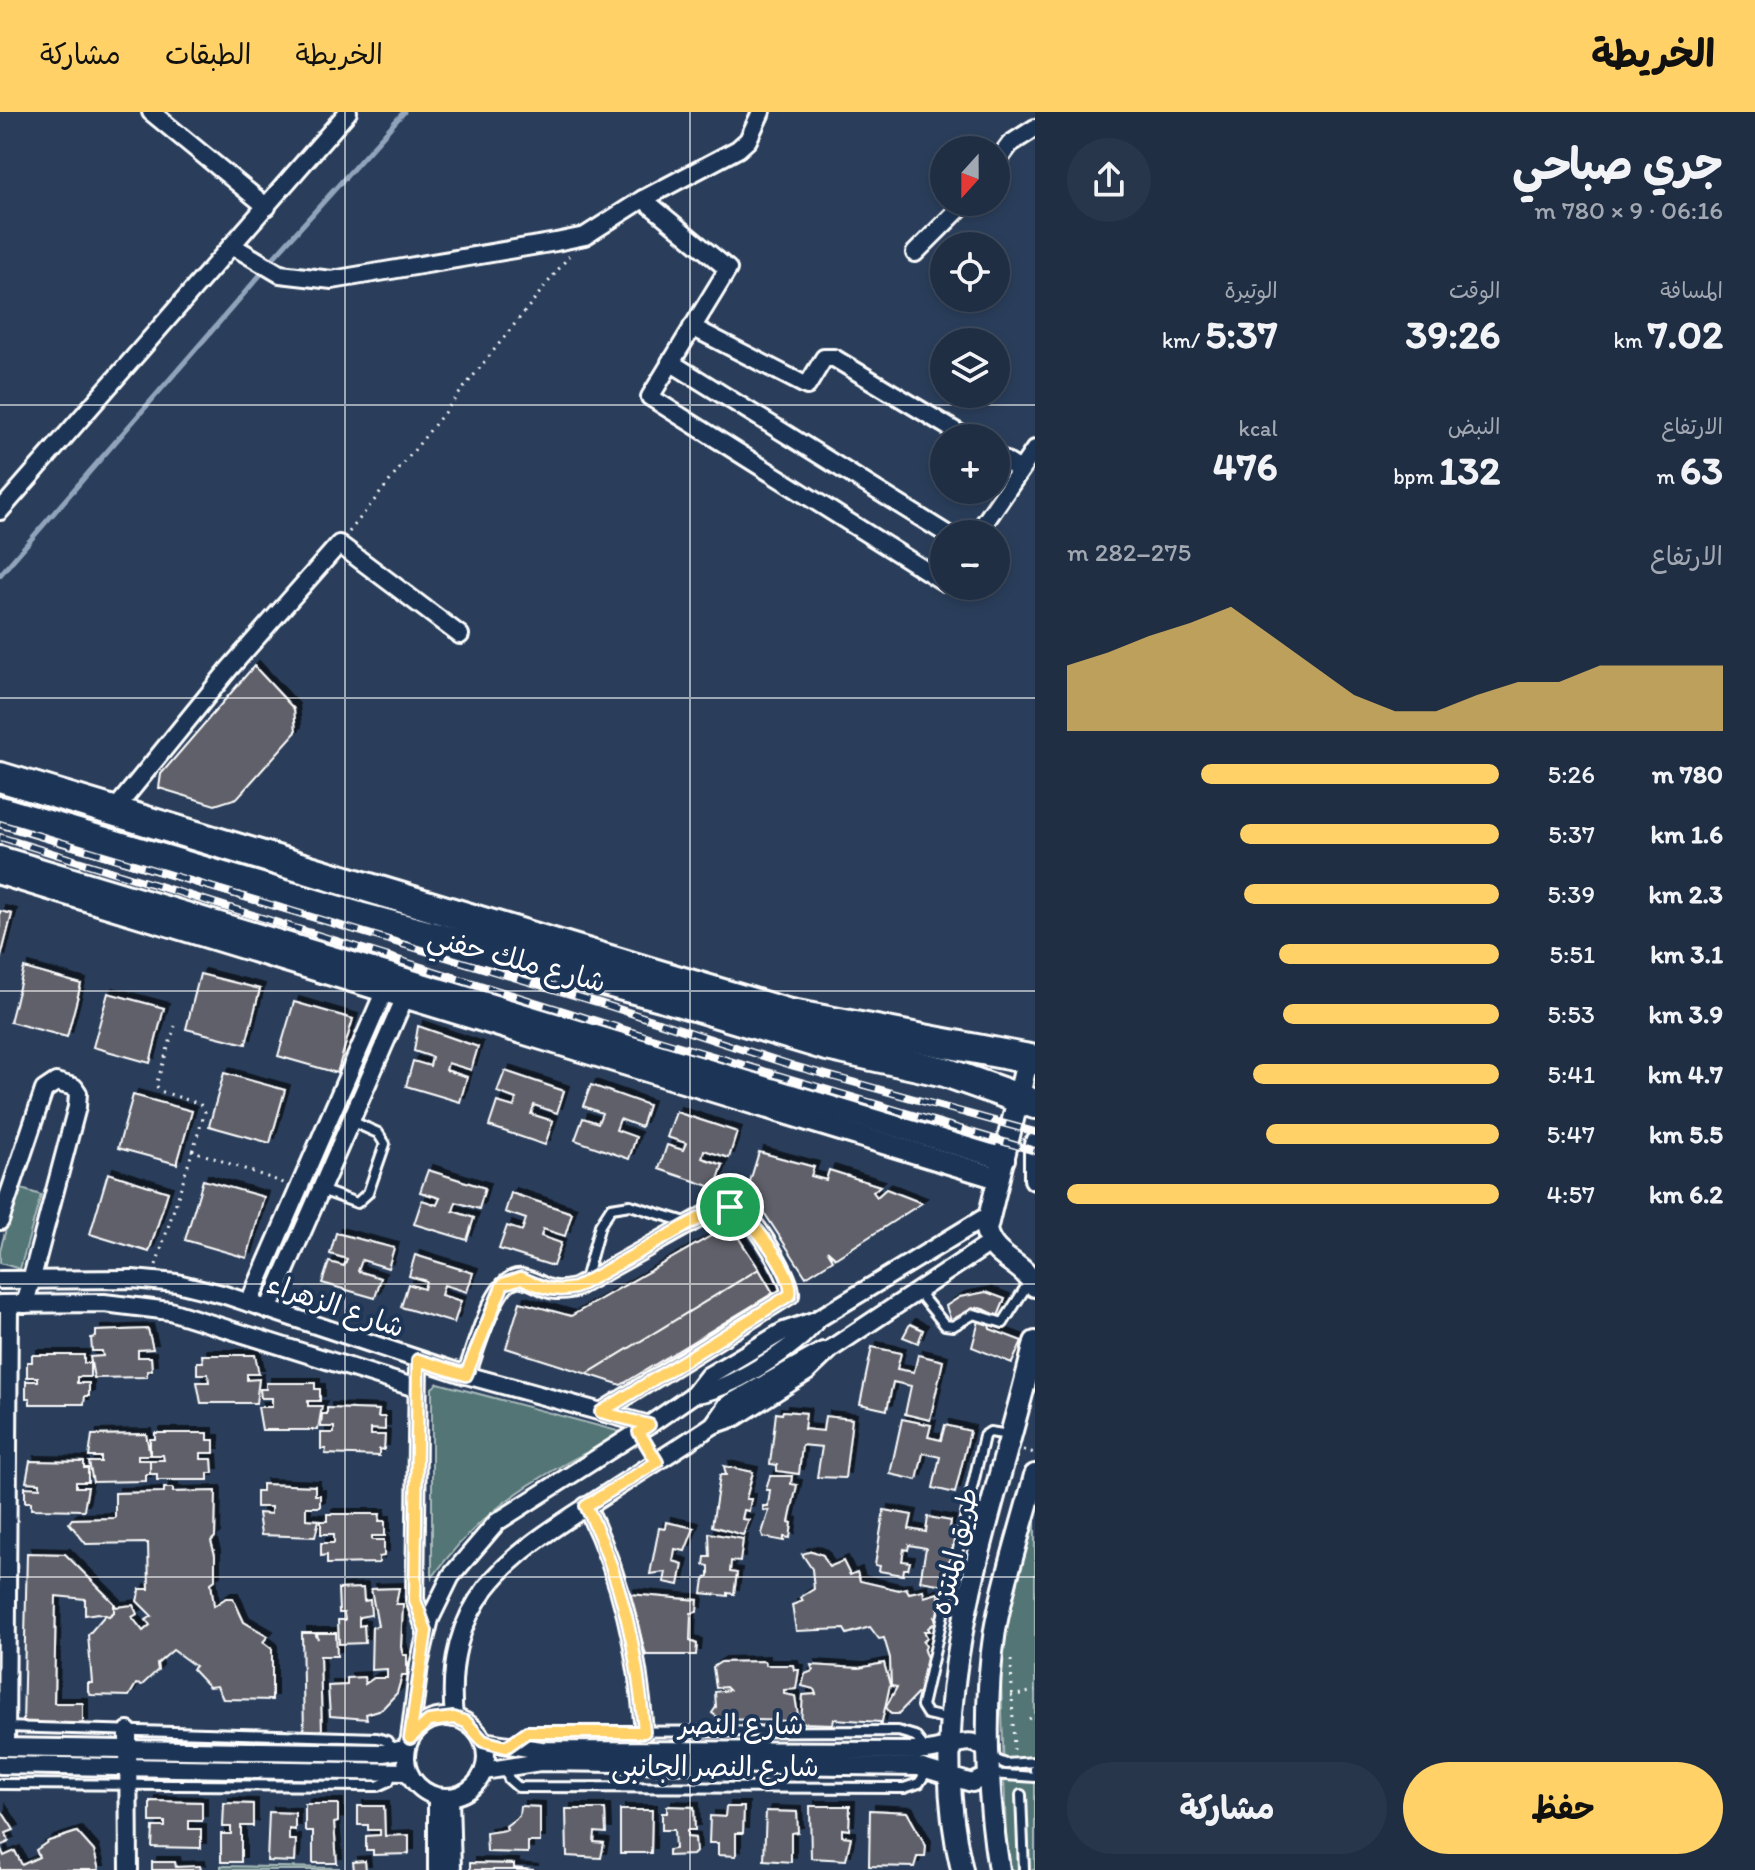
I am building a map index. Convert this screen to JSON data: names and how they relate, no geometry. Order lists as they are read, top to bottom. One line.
{"streets":{"highway":["شارع ملك حفني"],"street":["شارع الزهراء","طريق المنتزه","شارع النصر"],"lane":["شارع النصر الجانبى"]},"crossings":[["طريق المنتزه","شارع النصر"],["شارع النصر","شارع النصر الجانبى"]],"north":"bottom","page":{"header":"الخريطة","nav":["الخريطة","الطبقات","مشاركة"],"heading":["جري صباحي","06:16 · 9 × 780 m"],"map_buttons":["+","−"],"stats":[["المسافة","7.02 km"],["الوقت","39:26"],["الوتيرة","5:37 /km"],["الارتفاع","63 m"],["النبض","132 bpm"],["kcal","476"]],"chart":["الارتفاع","275–282 m"],"list":[{"name":"780 m","note":"5:26"},{"name":"1.6 km","note":"5:37"},{"name":"2.3 km","note":"5:39"},{"name":"3.1 km","note":"5:51"},{"name":"3.9 km","note":"5:53"},{"name":"4.7 km","note":"5:41"},{"name":"5.5 km","note":"5:47"},{"name":"6.2 km","note":"4:57"}],"buttons":["حفظ","مشاركة"]}}
